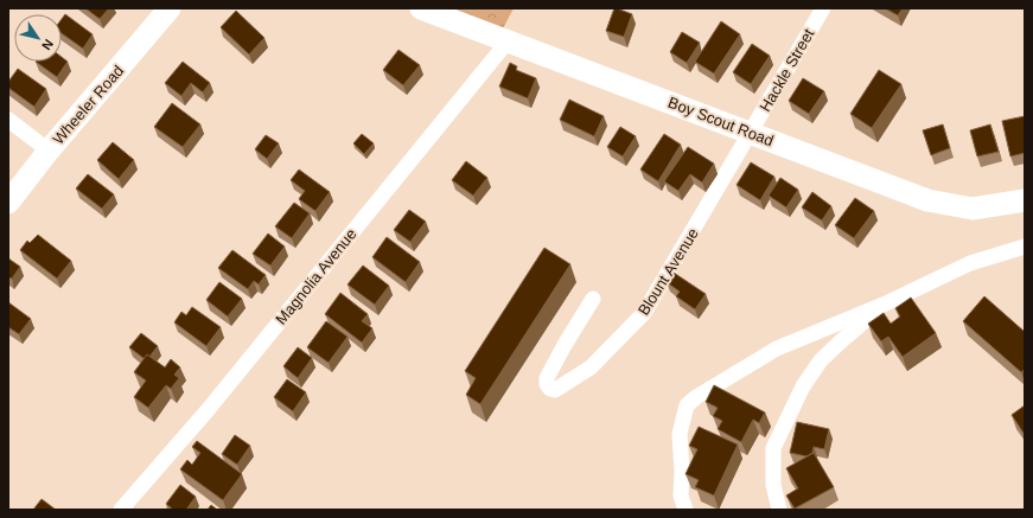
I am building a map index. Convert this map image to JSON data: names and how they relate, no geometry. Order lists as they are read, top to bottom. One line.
{"streets":{"street":["Hackle Street","Wheeler Road","Boy Scout Road","Blount Avenue","Magnolia Avenue"]},"crossings":[["Hackle Street","Boy Scout Road"],["Hackle Street","Blount Avenue"],["Boy Scout Road","Blount Avenue"],["Boy Scout Road","Magnolia Avenue"]],"north":"bottom right"}
